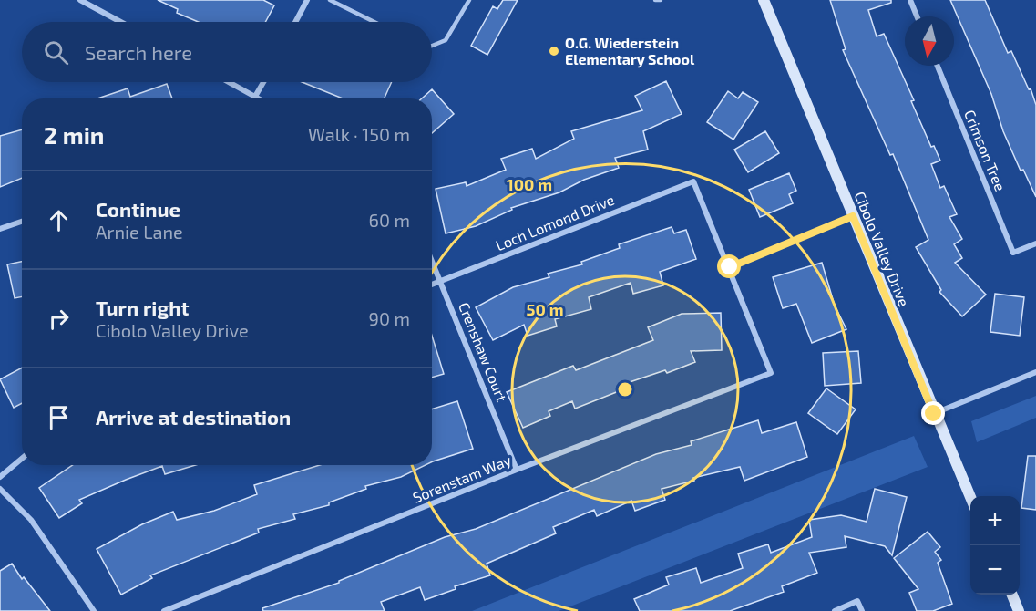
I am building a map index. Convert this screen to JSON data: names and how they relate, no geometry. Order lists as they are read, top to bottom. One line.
{"streets":{"main road":["Cibolo Valley Drive"],"street":["Crimson Tree","Loch Lomond Drive","Crenshaw Court","Sorenstam Way"]},"crossings":[["Loch Lomond Drive","Crenshaw Court"],["Loch Lomond Drive","Sorenstam Way"],["Crenshaw Court","Sorenstam Way"]],"places":["O.G. Wiederstein Elementary School"],"north":"bottom","page":{"search":"Search here","heading":["2 min","Walk · 150 m"],"list":[["Continue","Arnie Lane","60 m"],["Turn right","Cibolo Valley Drive","90 m"],"Arrive at destination"],"map_buttons":["+","−"]},"rings":["100 m","50 m"]}
